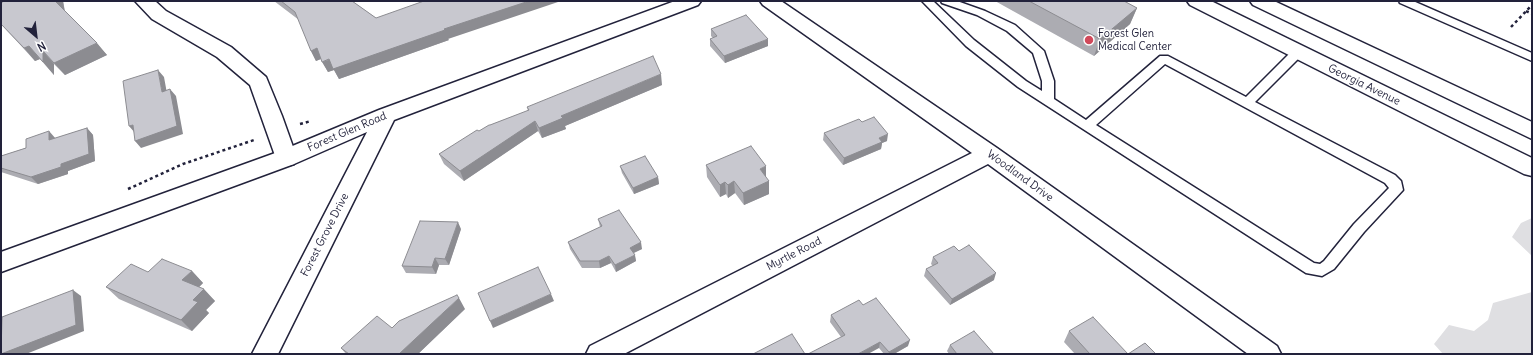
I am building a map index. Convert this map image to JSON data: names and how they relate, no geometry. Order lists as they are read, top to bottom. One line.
{"streets":{"street":["Georgia Avenue","Forest Glen Road","Woodland Drive","Forest Grove Drive","Myrtle Road"]},"crossings":[["Forest Glen Road","Forest Grove Drive"],["Woodland Drive","Myrtle Road"]],"places":["Forest Glen Medical Center"],"north":"bottom right"}
